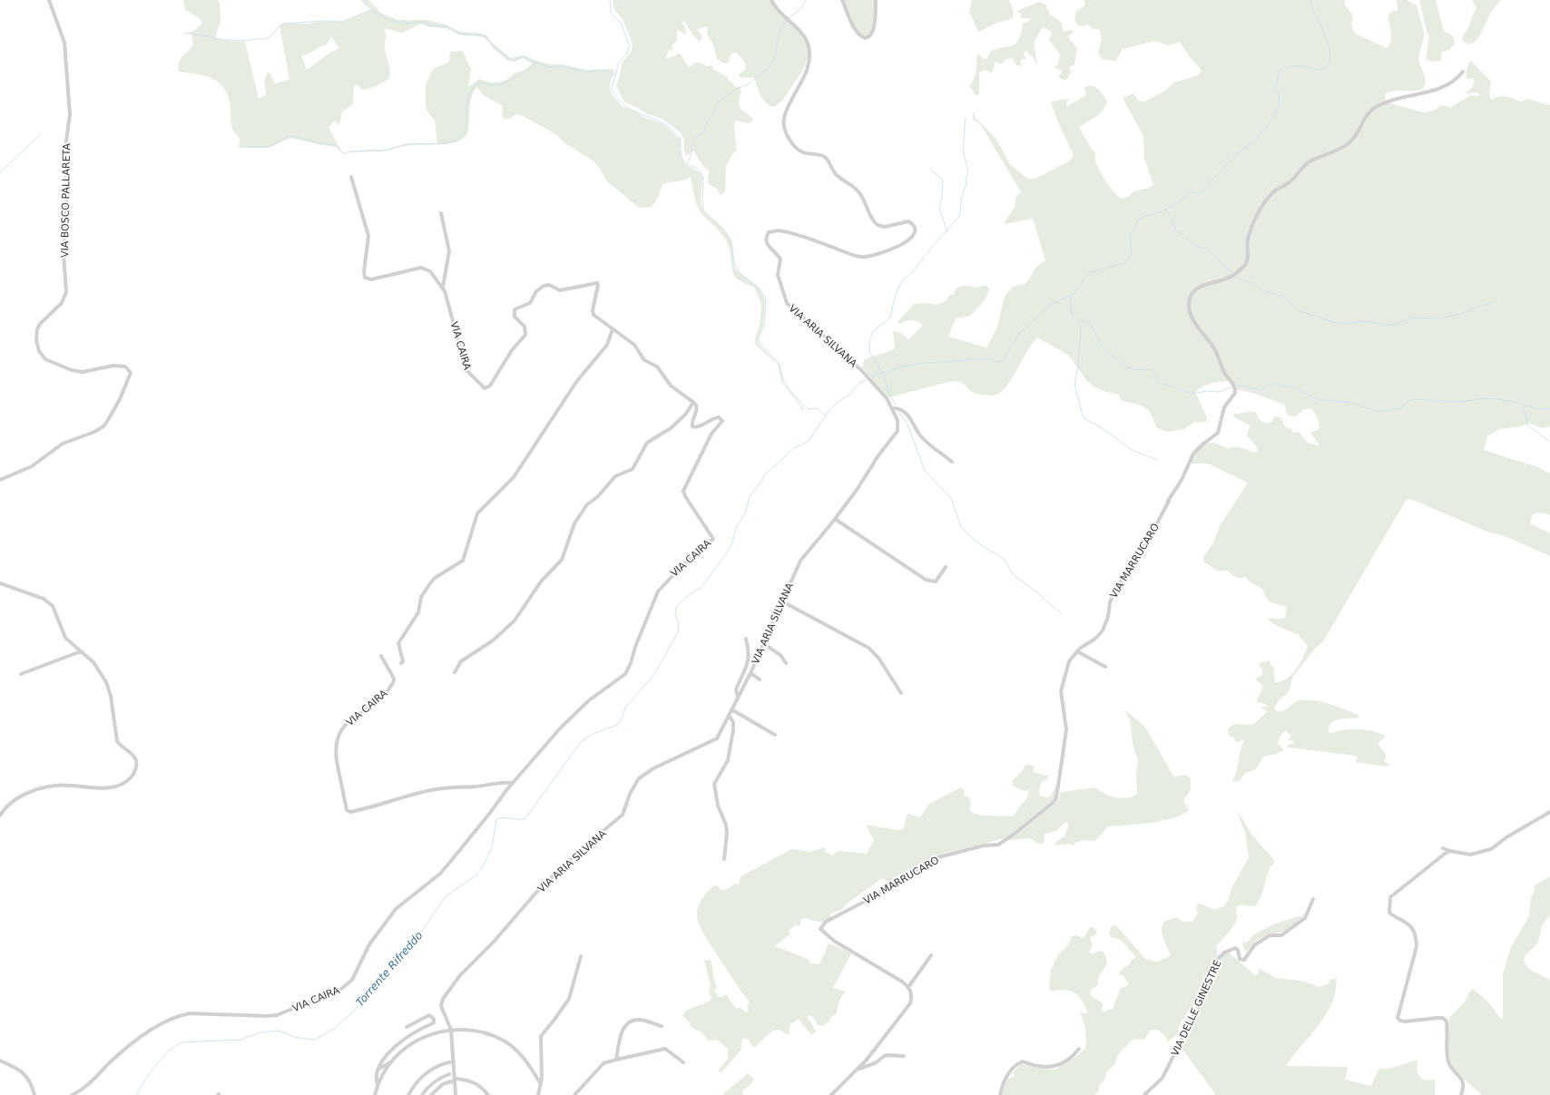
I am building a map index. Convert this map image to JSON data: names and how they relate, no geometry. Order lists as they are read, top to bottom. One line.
{"streets":{"street":["VIA BOSCO PALLARETA","VIA ARIA SILVANA","VIA CAIRA","VIA MARRUCARO","VIA DELLE GINESTRE"]},"water":["Torrente Rifreddo"]}
